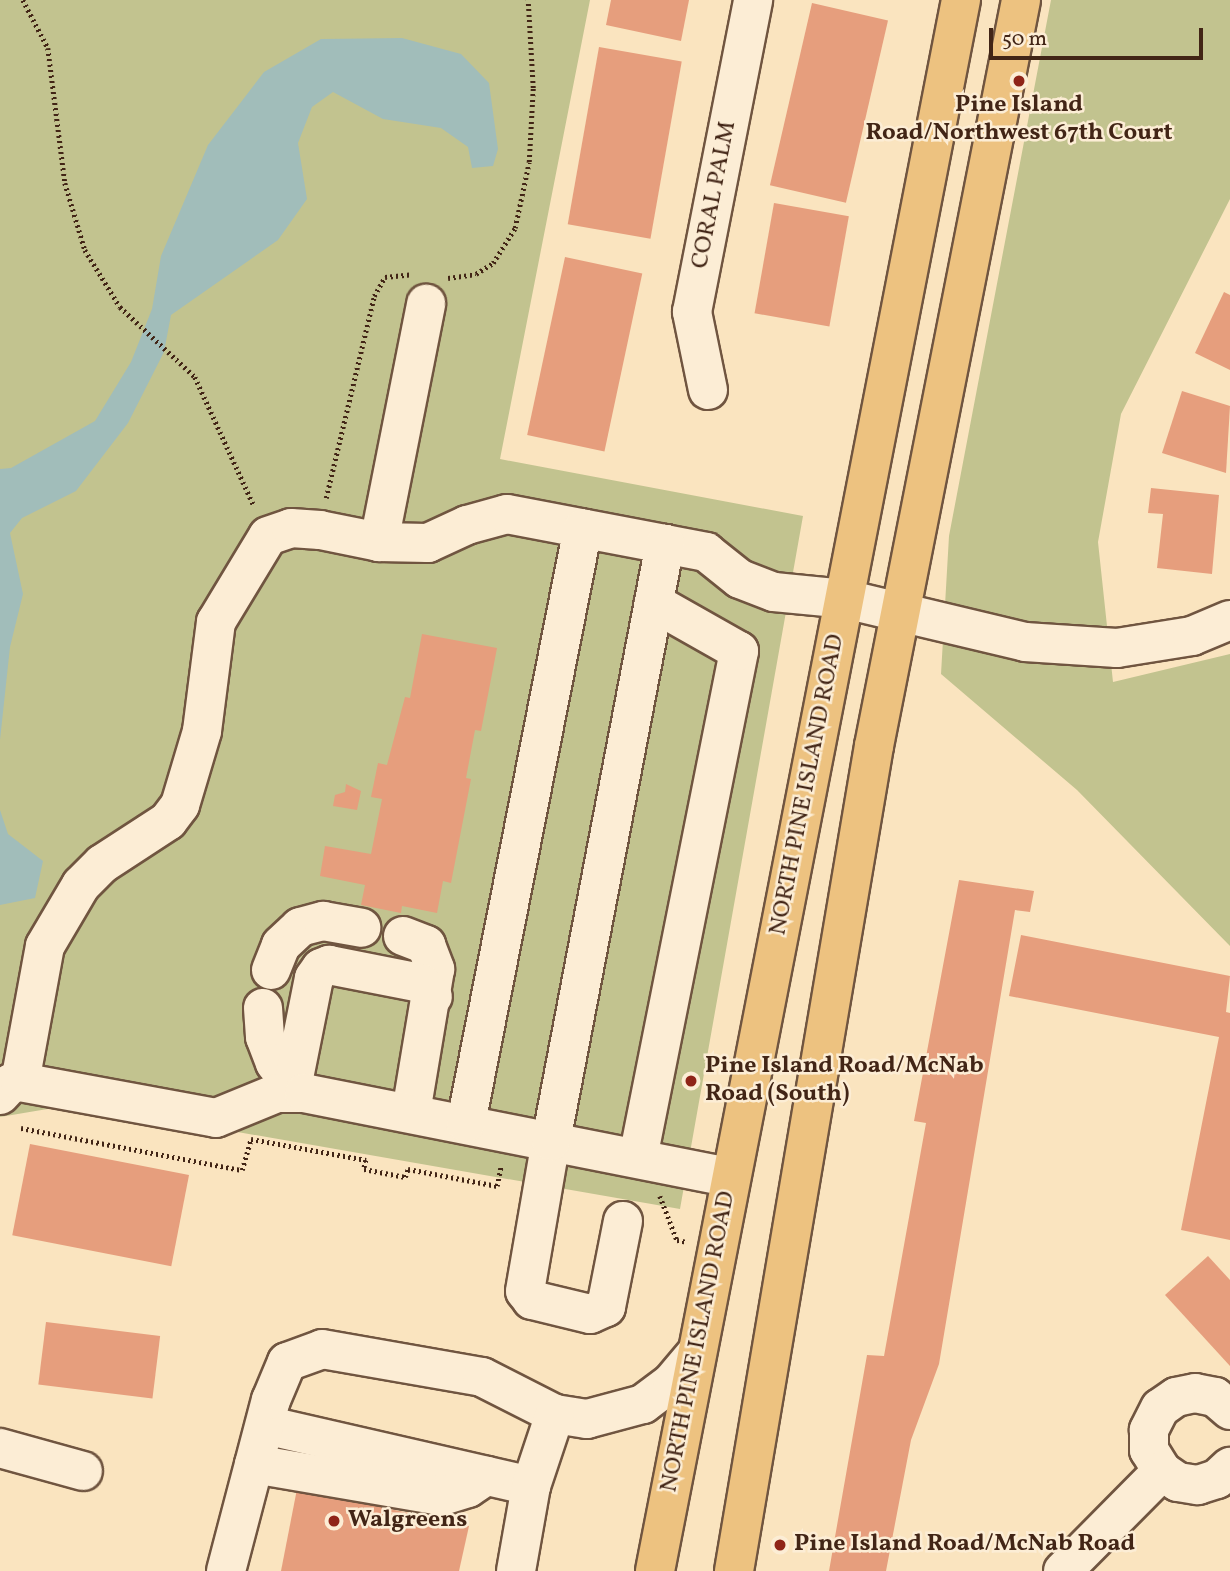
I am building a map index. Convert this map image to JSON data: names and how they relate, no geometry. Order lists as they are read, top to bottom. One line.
{"streets":{"main road":["NORTH PINE ISLAND ROAD"],"street":["CORAL PALM"]},"places":["Pine Island Road/Northwest 67th Court","Pine Island Road/McNab Road (South)","Walgreens","Pine Island Road/McNab Road"],"scale_bar":"50 m"}
